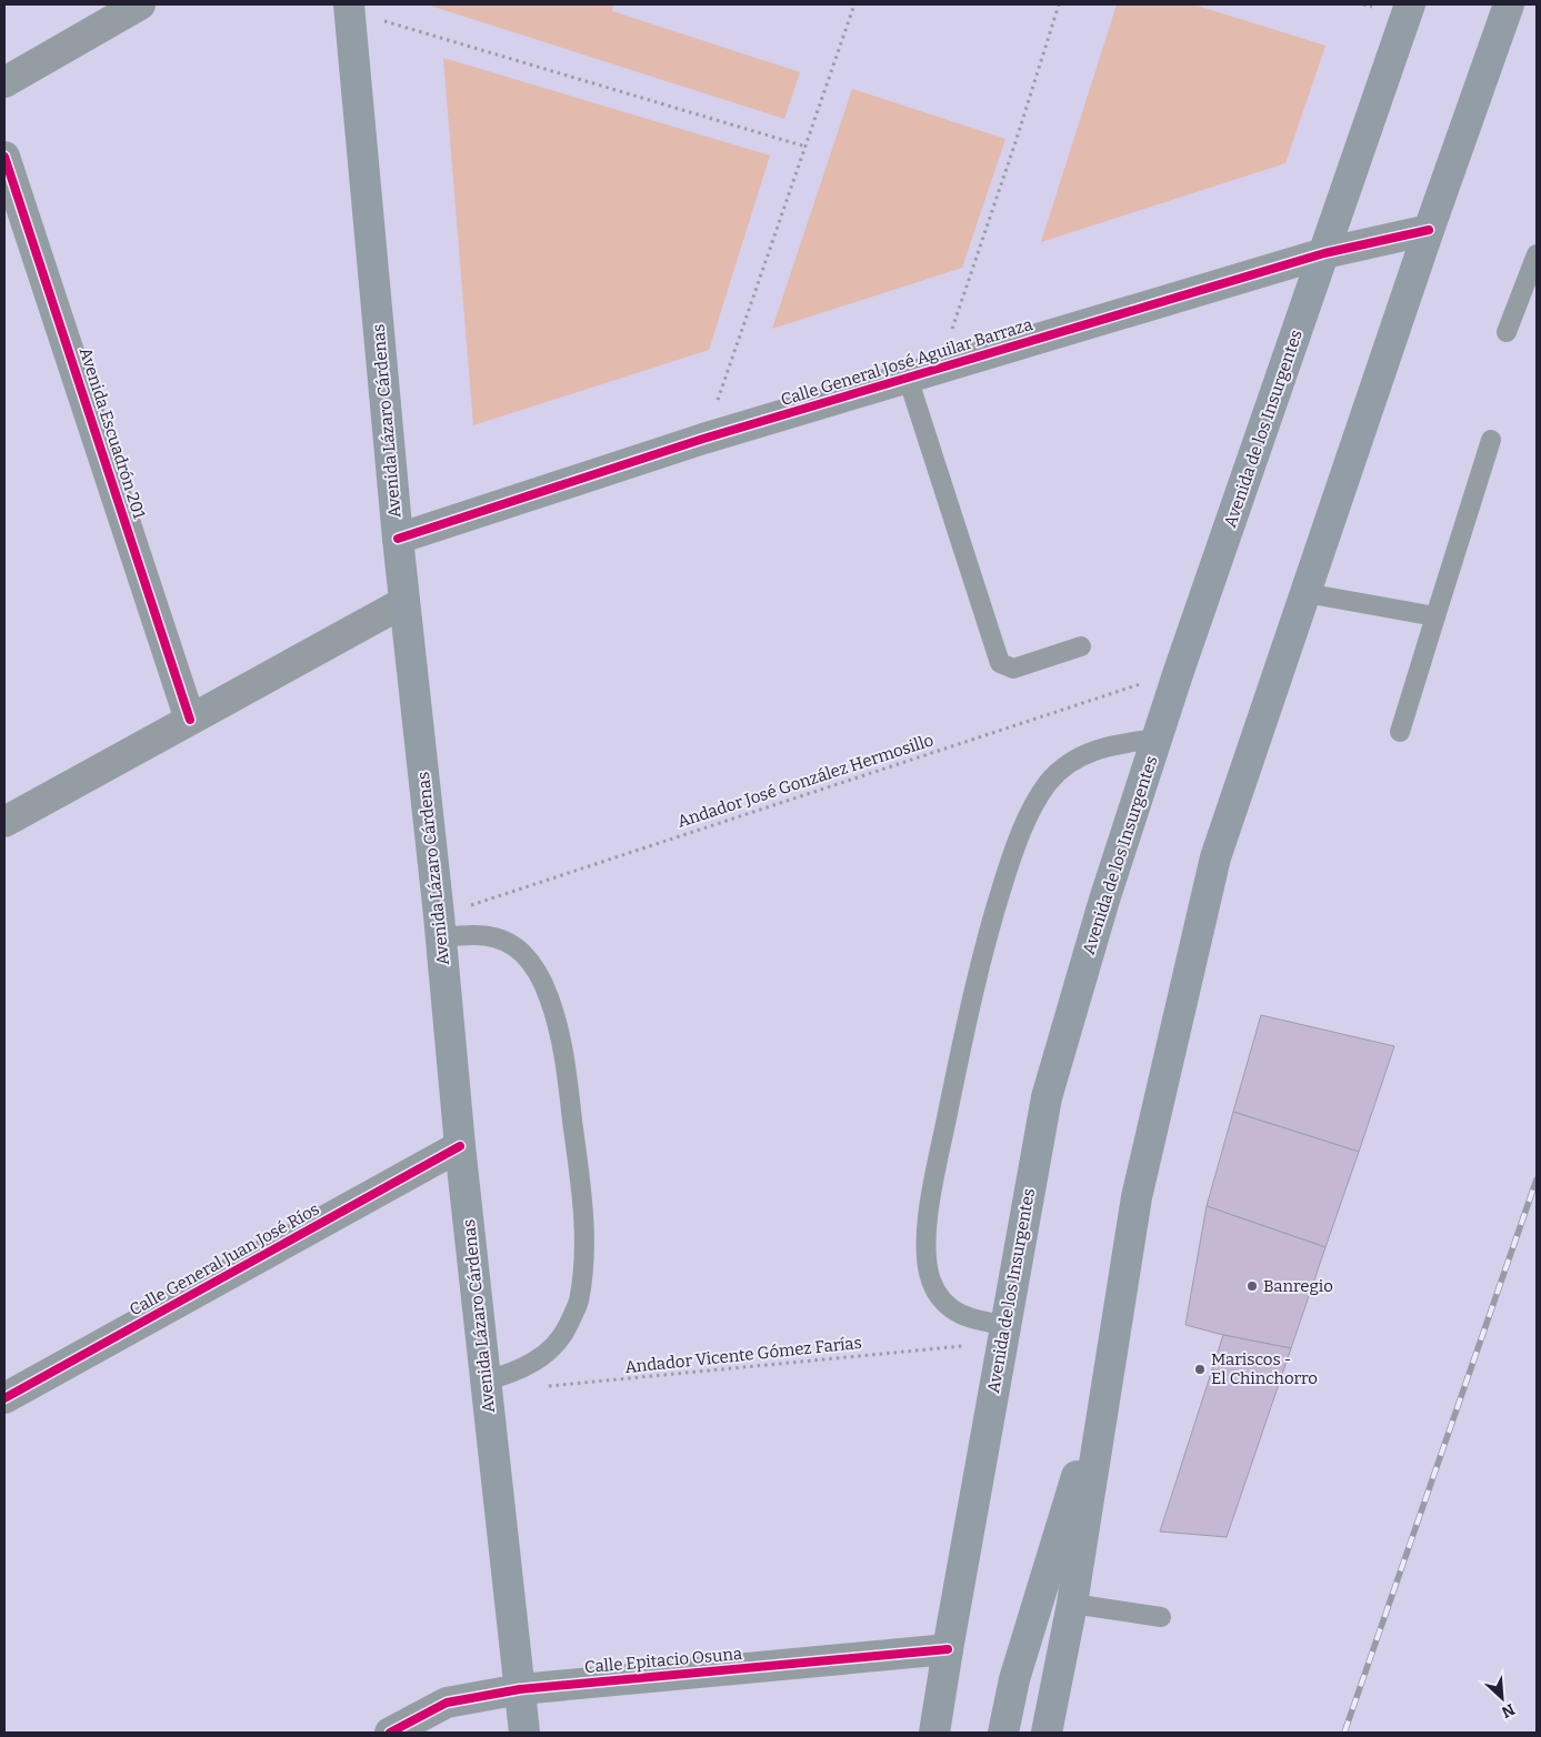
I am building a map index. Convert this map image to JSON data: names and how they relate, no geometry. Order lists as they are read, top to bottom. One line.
{"streets":{"main road":["Avenida Lázaro Cárdenas","Avenida de los Insurgentes"],"street":["Calle General José Aguilar Barraza","Avenida Escuadrón 201","Calle General Juan José Ríos","Calle Epitacio Osuna"],"path":["Andador José González Hermosillo","Andador Vicente Gómez Farías"]},"crossings":[["Calle General José Aguilar Barraza","Avenida Lázaro Cárdenas"],["Calle General José Aguilar Barraza","Avenida de los Insurgentes"],["Avenida Lázaro Cárdenas","Andador José González Hermosillo"],["Avenida Lázaro Cárdenas","Calle General Juan José Ríos"],["Avenida Lázaro Cárdenas","Calle Epitacio Osuna"],["Avenida de los Insurgentes","Andador José González Hermosillo"],["Avenida de los Insurgentes","Andador Vicente Gómez Farías"],["Avenida de los Insurgentes","Calle Epitacio Osuna"]],"places":["Banregio","Mariscos - El Chinchorro"],"north":"bottom right"}
